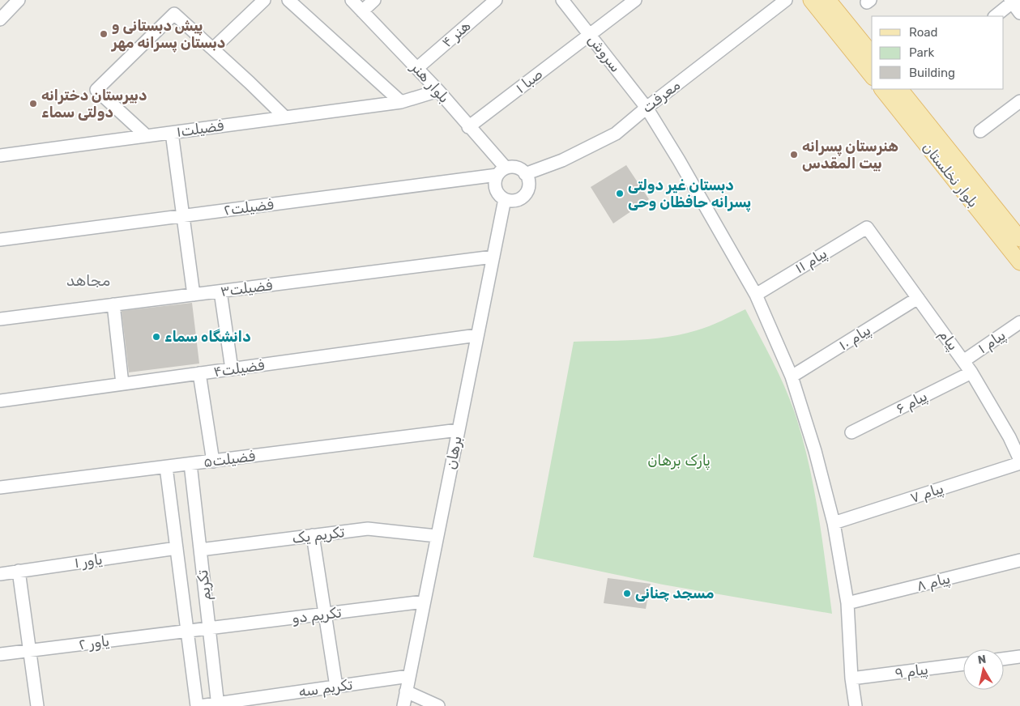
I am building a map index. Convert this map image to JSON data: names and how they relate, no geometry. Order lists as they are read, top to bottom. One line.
{"streets":{"main road":["بلوار نخلستان"],"street":["هنر ۴","سروش","صبا ۱","بلوار هنر","معرفت","فضیلت۱","فضیلت۲","پیام ۱۱","فضیلت۳","پیام ۱۰","پیام","پیام ۱","فضیلت۴","پیام ۶","برهان","فضیلت۵","پیام ۷","تکریم یک","یاور ۱","پیام ۸","تکریم","تکریم دو","یاور ۲","پیام ۹","تکریم سه"]},"crossings":[["هنر ۴","بلوار هنر"],["سروش","صبا ۱"],["سروش","معرفت"],["سروش","پیام ۱۱"],["سروش","پیام ۱۰"],["سروش","پیام ۷"],["سروش","پیام ۸"],["سروش","پیام ۹"],["صبا ۱","بلوار هنر"],["بلوار هنر","معرفت"],["بلوار هنر","فضیلت۱"],["بلوار هنر","فضیلت۲"],["بلوار هنر","برهان"],["معرفت","فضیلت۲"],["معرفت","برهان"],["فضیلت۲","برهان"],["پیام ۱۱","پیام"],["فضیلت۳","برهان"],["پیام ۱۰","پیام"],["پیام","پیام ۱"],["پیام","پیام ۶"],["فضیلت۴","برهان"],["برهان","فضیلت۵"],["برهان","تکریم یک"],["برهان","تکریم دو"],["برهان","تکریم سه"],["فضیلت۵","تکریم"],["تکریم یک","تکریم"],["یاور ۱","تکریم"],["تکریم","تکریم دو"],["تکریم","یاور ۲"],["تکریم","تکریم سه"],["تکریم دو","یاور ۲"]],"districts":["مجاهد"],"parks":["پارک برهان"],"places":["پیش دبستانی و دبستان پسرانه مهر","دبیرستان دخترانه دولتی سماء","هنرستان پسرانه بیت المقدس","دبستان غیر دولتی پسرانه حافظان وحی","دانشگاه سماء","مسجد چنانی"],"legend":["Road","Park","Building"],"north":"top"}
